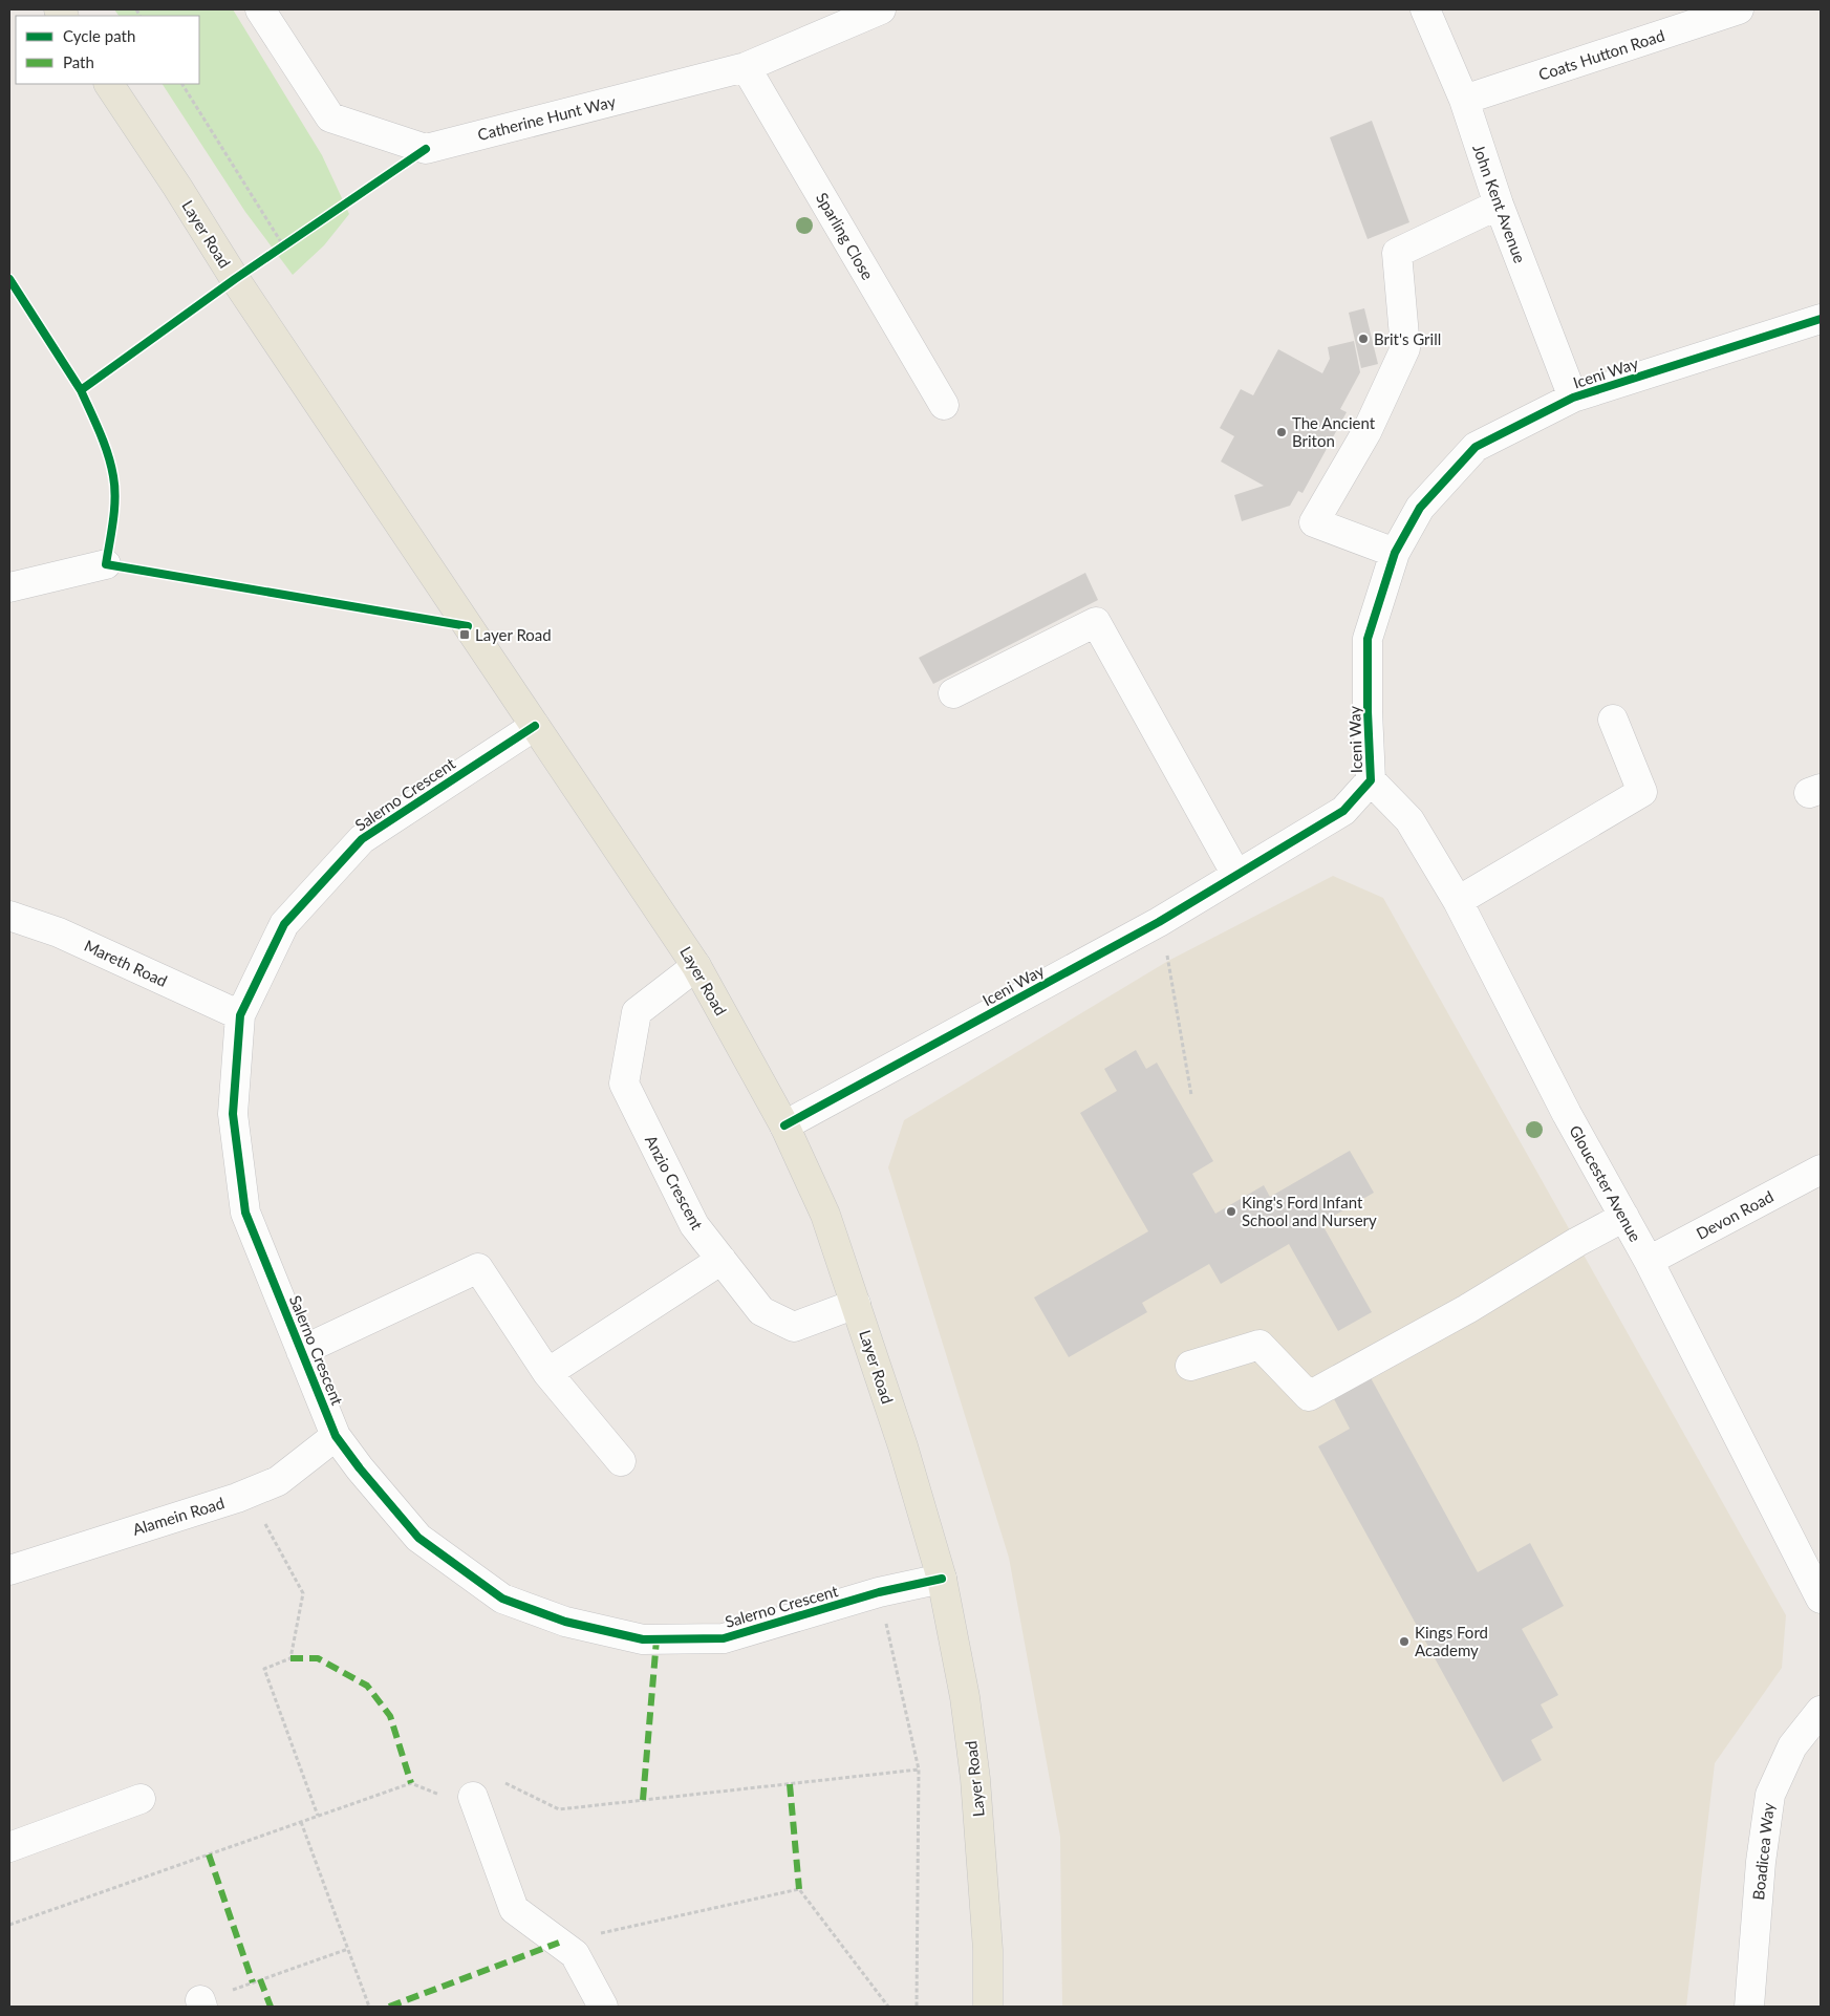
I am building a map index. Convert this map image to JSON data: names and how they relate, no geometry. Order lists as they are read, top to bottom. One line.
{"streets":{"main road":["Layer Road"],"street":["Coats Hutton Road","Catherine Hunt Way","John Kent Avenue","Sparling Close","Iceni Way","Salerno Crescent","Mareth Road","Anzio Crescent","Gloucester Avenue","Devon Road","Alamein Road","Boadicea Way"]},"crossings":[["Coats Hutton Road","John Kent Avenue"],["Catherine Hunt Way","Sparling Close"],["John Kent Avenue","Iceni Way"],["Layer Road","Iceni Way"],["Layer Road","Salerno Crescent"],["Layer Road","Anzio Crescent"],["Iceni Way","Gloucester Avenue"],["Salerno Crescent","Mareth Road"],["Salerno Crescent","Alamein Road"],["Gloucester Avenue","Devon Road"]],"places":{"other":["Brit's Grill","The Ancient Briton","King's Ford Infant School and Nursery","Kings Ford Academy"],"transit":["Layer Road"]},"legend":["Cycle path","Path"]}
